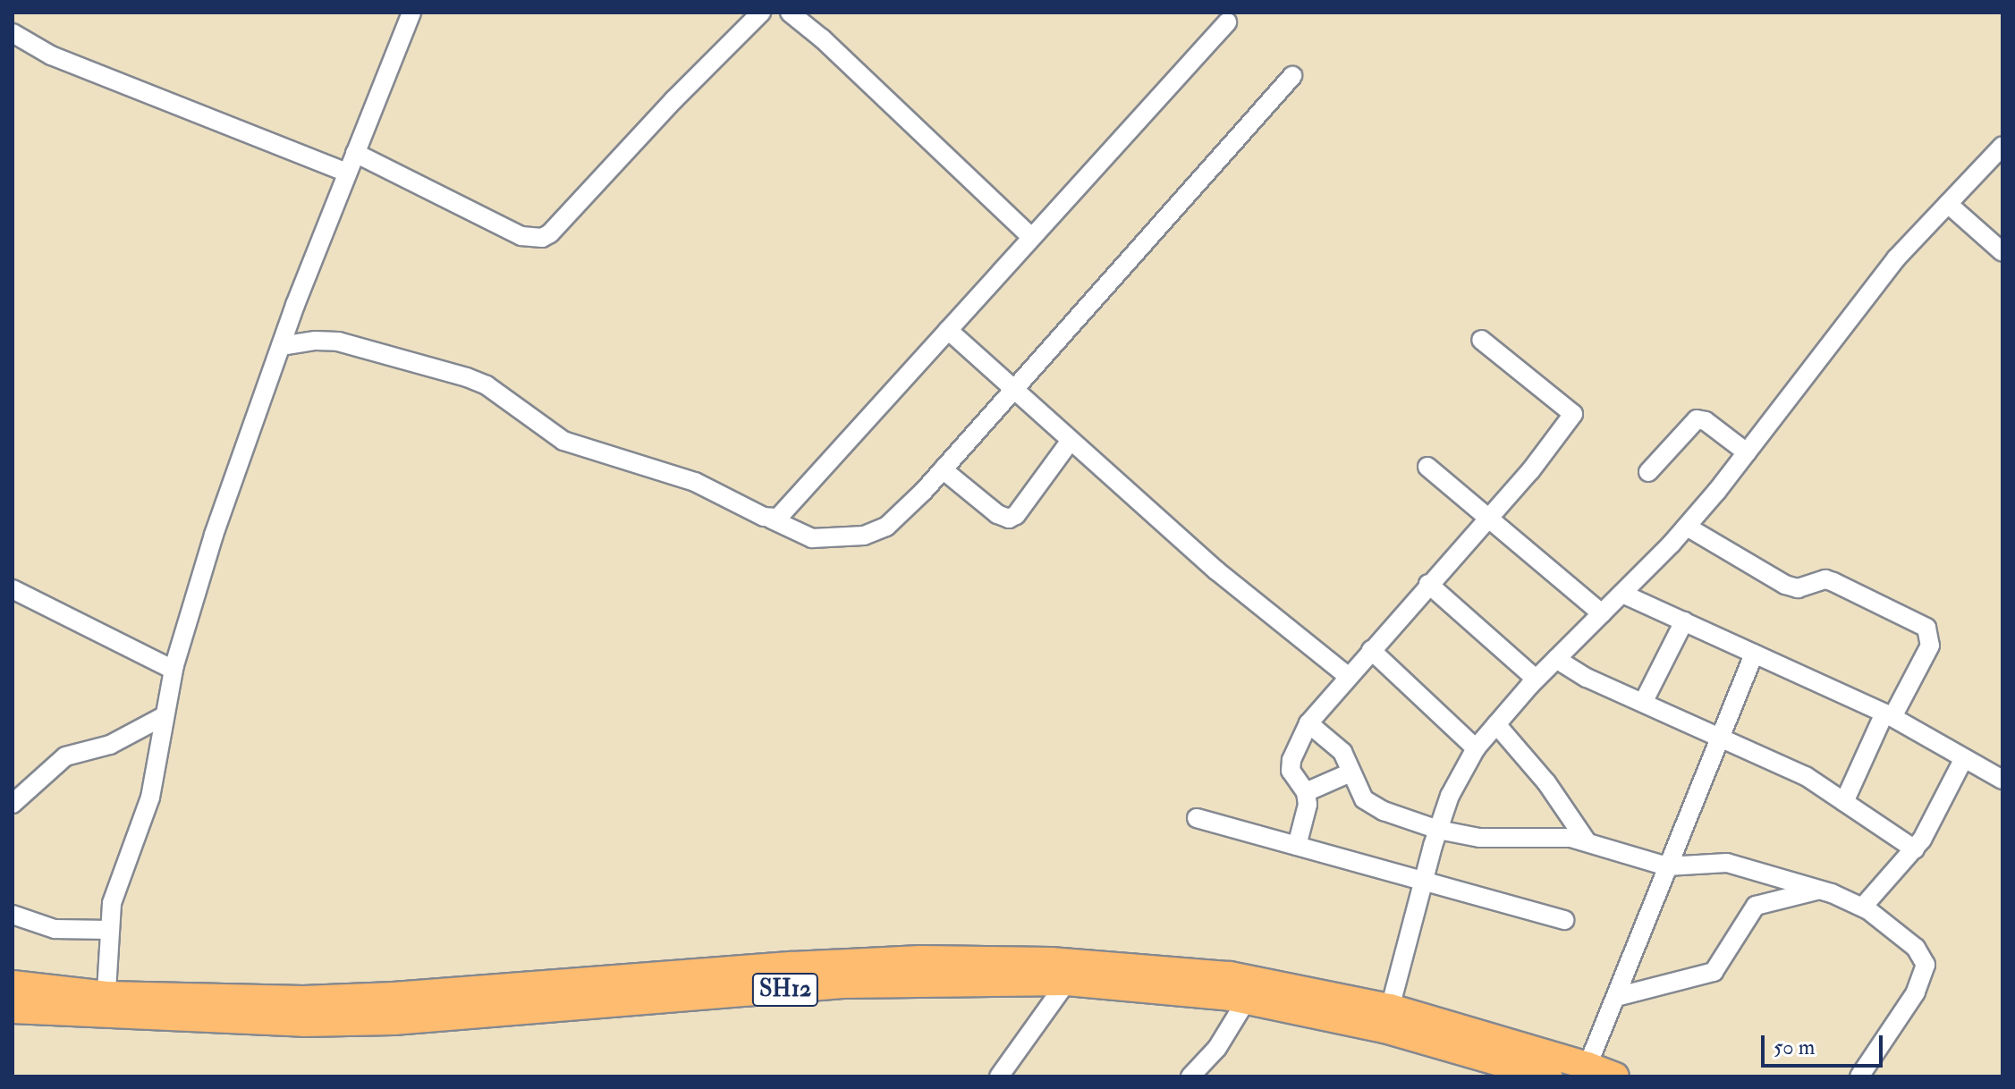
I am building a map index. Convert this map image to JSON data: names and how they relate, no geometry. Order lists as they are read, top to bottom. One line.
{"streets":{"main road":["SH12"]},"scale_bar":"50 m"}
